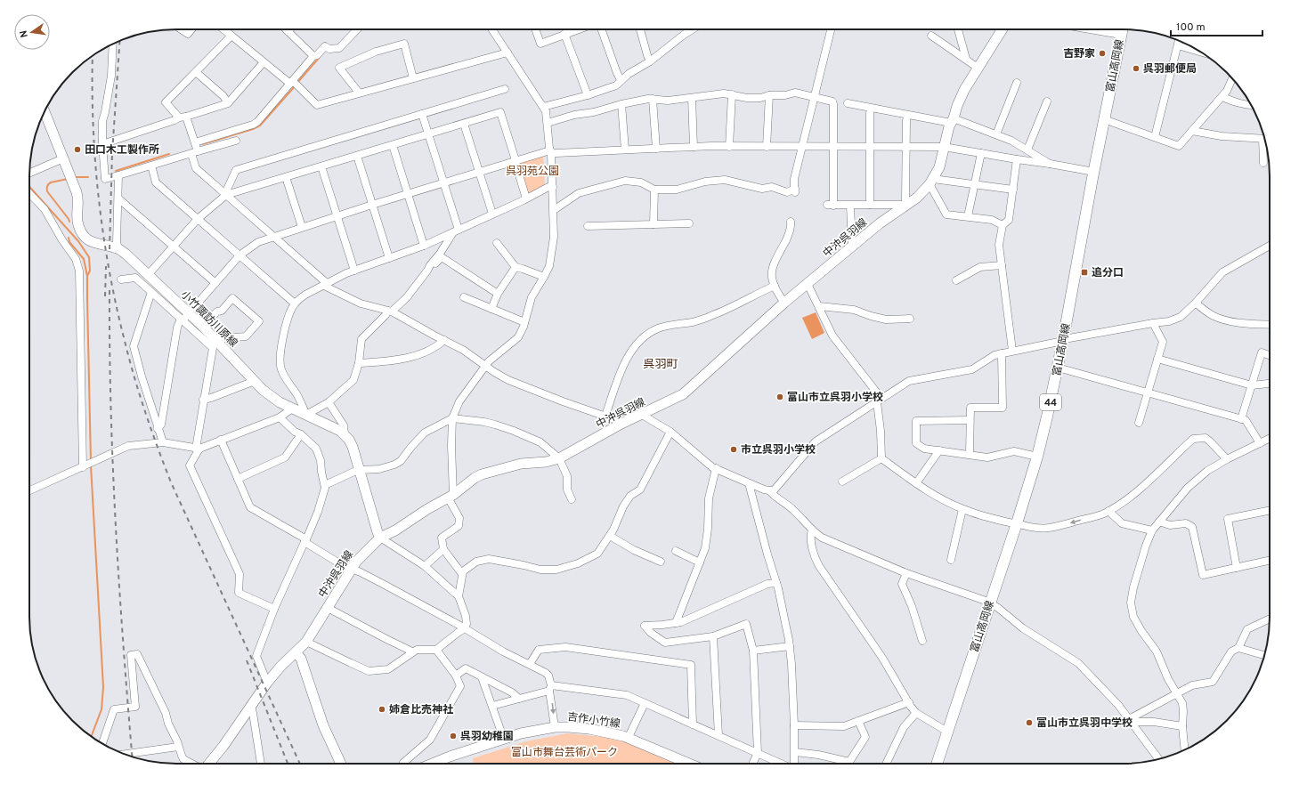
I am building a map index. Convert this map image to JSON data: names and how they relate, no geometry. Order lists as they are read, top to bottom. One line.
{"streets":{"main road":["富山高岡線","中沖呉羽線","小竹諏訪川原線","44","吉作小竹線"]},"crossings":[["中沖呉羽線","小竹諏訪川原線"]],"districts":["呉羽町"],"parks":["呉羽苑公園","富山市舞台芸術パーク"],"places":{"other":["吉野家","呉羽郵便局","田口木工製作所","富山市立呉羽小学校","市立呉羽小学校","姉倉比売神社","富山市立呉羽中学校","呉羽幼稚園"],"transit":["追分口"]},"scale_bar":"100 m","north":"left"}
